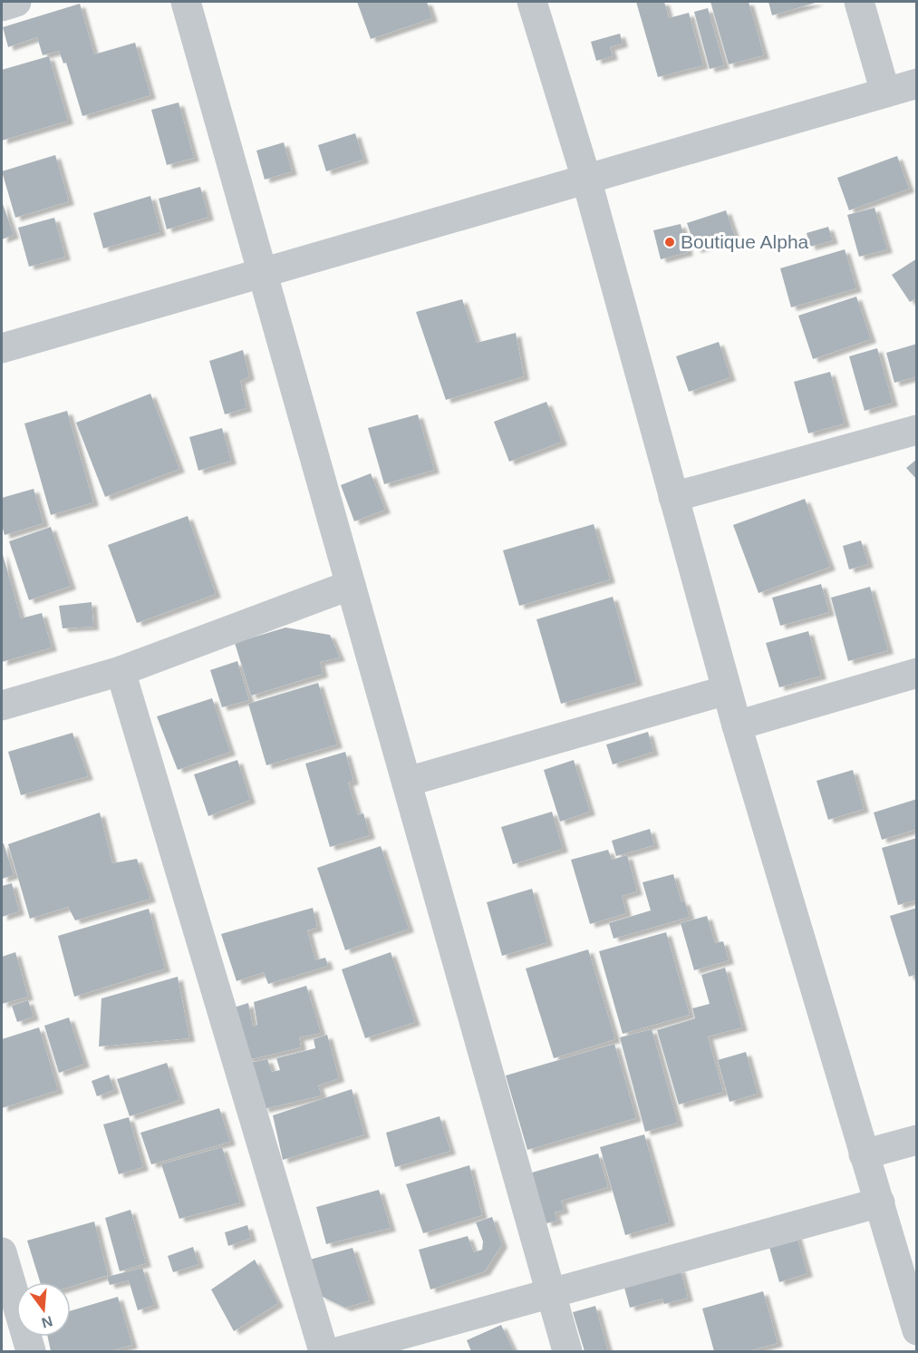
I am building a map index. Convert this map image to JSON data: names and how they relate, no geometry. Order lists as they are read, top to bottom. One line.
{"places":["Boutique Alpha"],"north":"bottom"}
